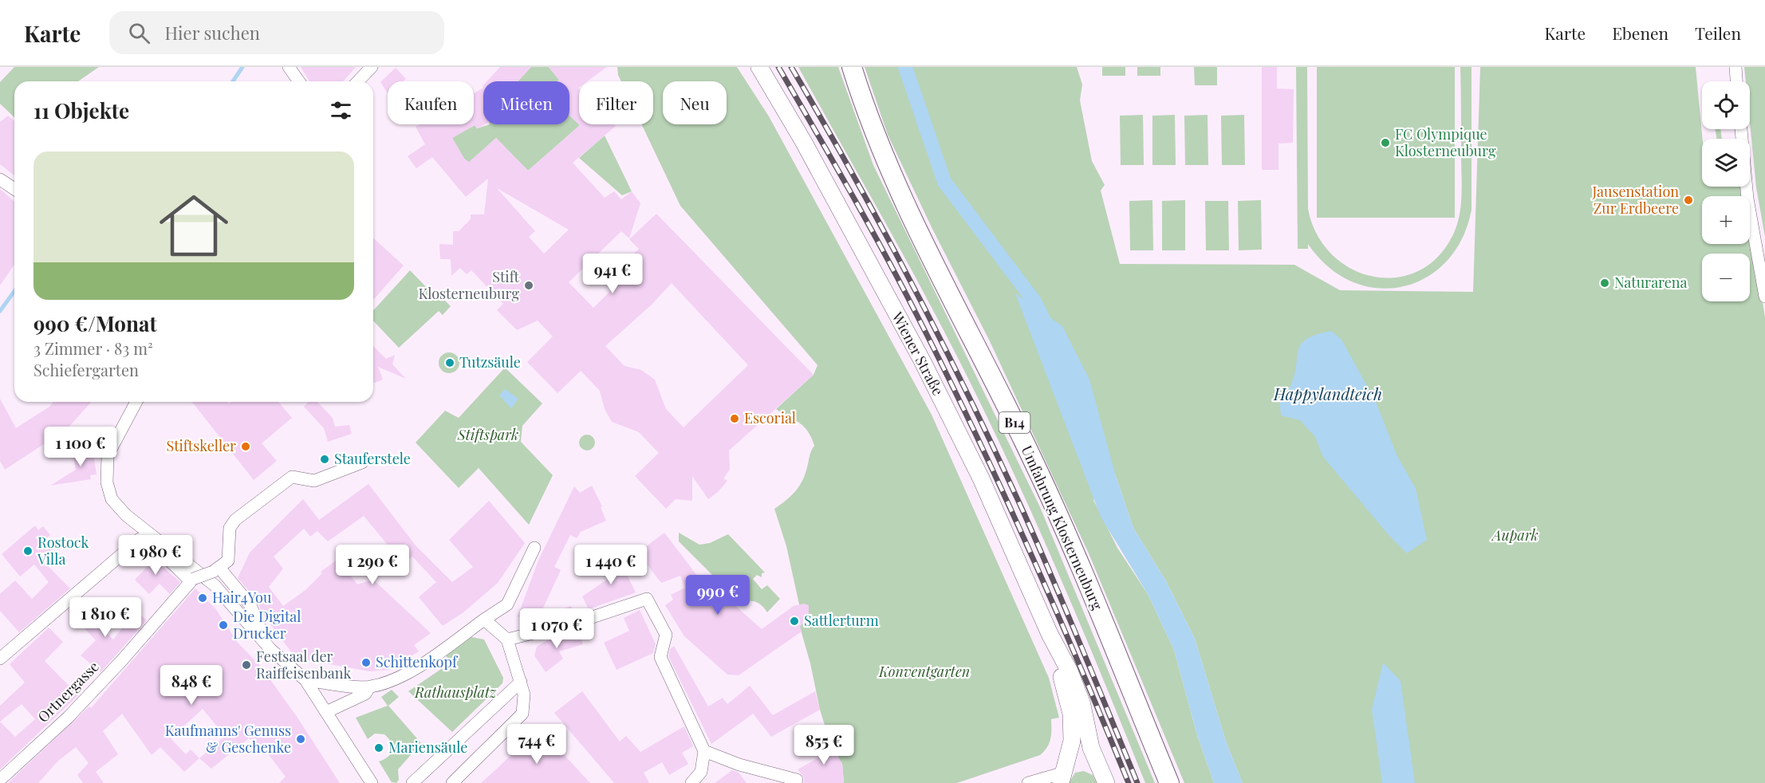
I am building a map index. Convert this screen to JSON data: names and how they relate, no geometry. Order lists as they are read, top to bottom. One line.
{"streets":{"main road":["B14","Umfahrung Klosterneuburg"],"street":["Wiener Straße","Ortnergasse"]},"water":["Happylandteich"],"parks":["Stiftspark","Aupark","Konventgarten","Rathausplatz"],"places":["FC Olympique Klosterneuburg","Jausenstation Zur Erdbeere","Naturarena","Stift Klosterneuburg","Tutzsäule","Escorial","Stiftskeller","Stauferstele","Rostock Villa","Hair4You","Sattlerturm","Die Digital Drucker","Schittenkopf","Festsaal der Raiffeisenbank","Kaufmanns' Genuss & Geschenke","Mariensäule"],"page":{"header":"Karte","search":"Hier suchen","nav":["Karte","Ebenen","Teilen"],"map_buttons":["+","−"],"chip":["Kaufen","Mieten","Filter","Neu"],"heading":"11 Objekte","list":[{"name":"990 €/Monat","note":"3 Zimmer · 83 m² · Schiefergarten"}],"price":["941 €","1 100 €","1 980 €","1 290 €","1 440 €","990 €","1 810 €","1 070 €","848 €","744 €","855 €"]}}
